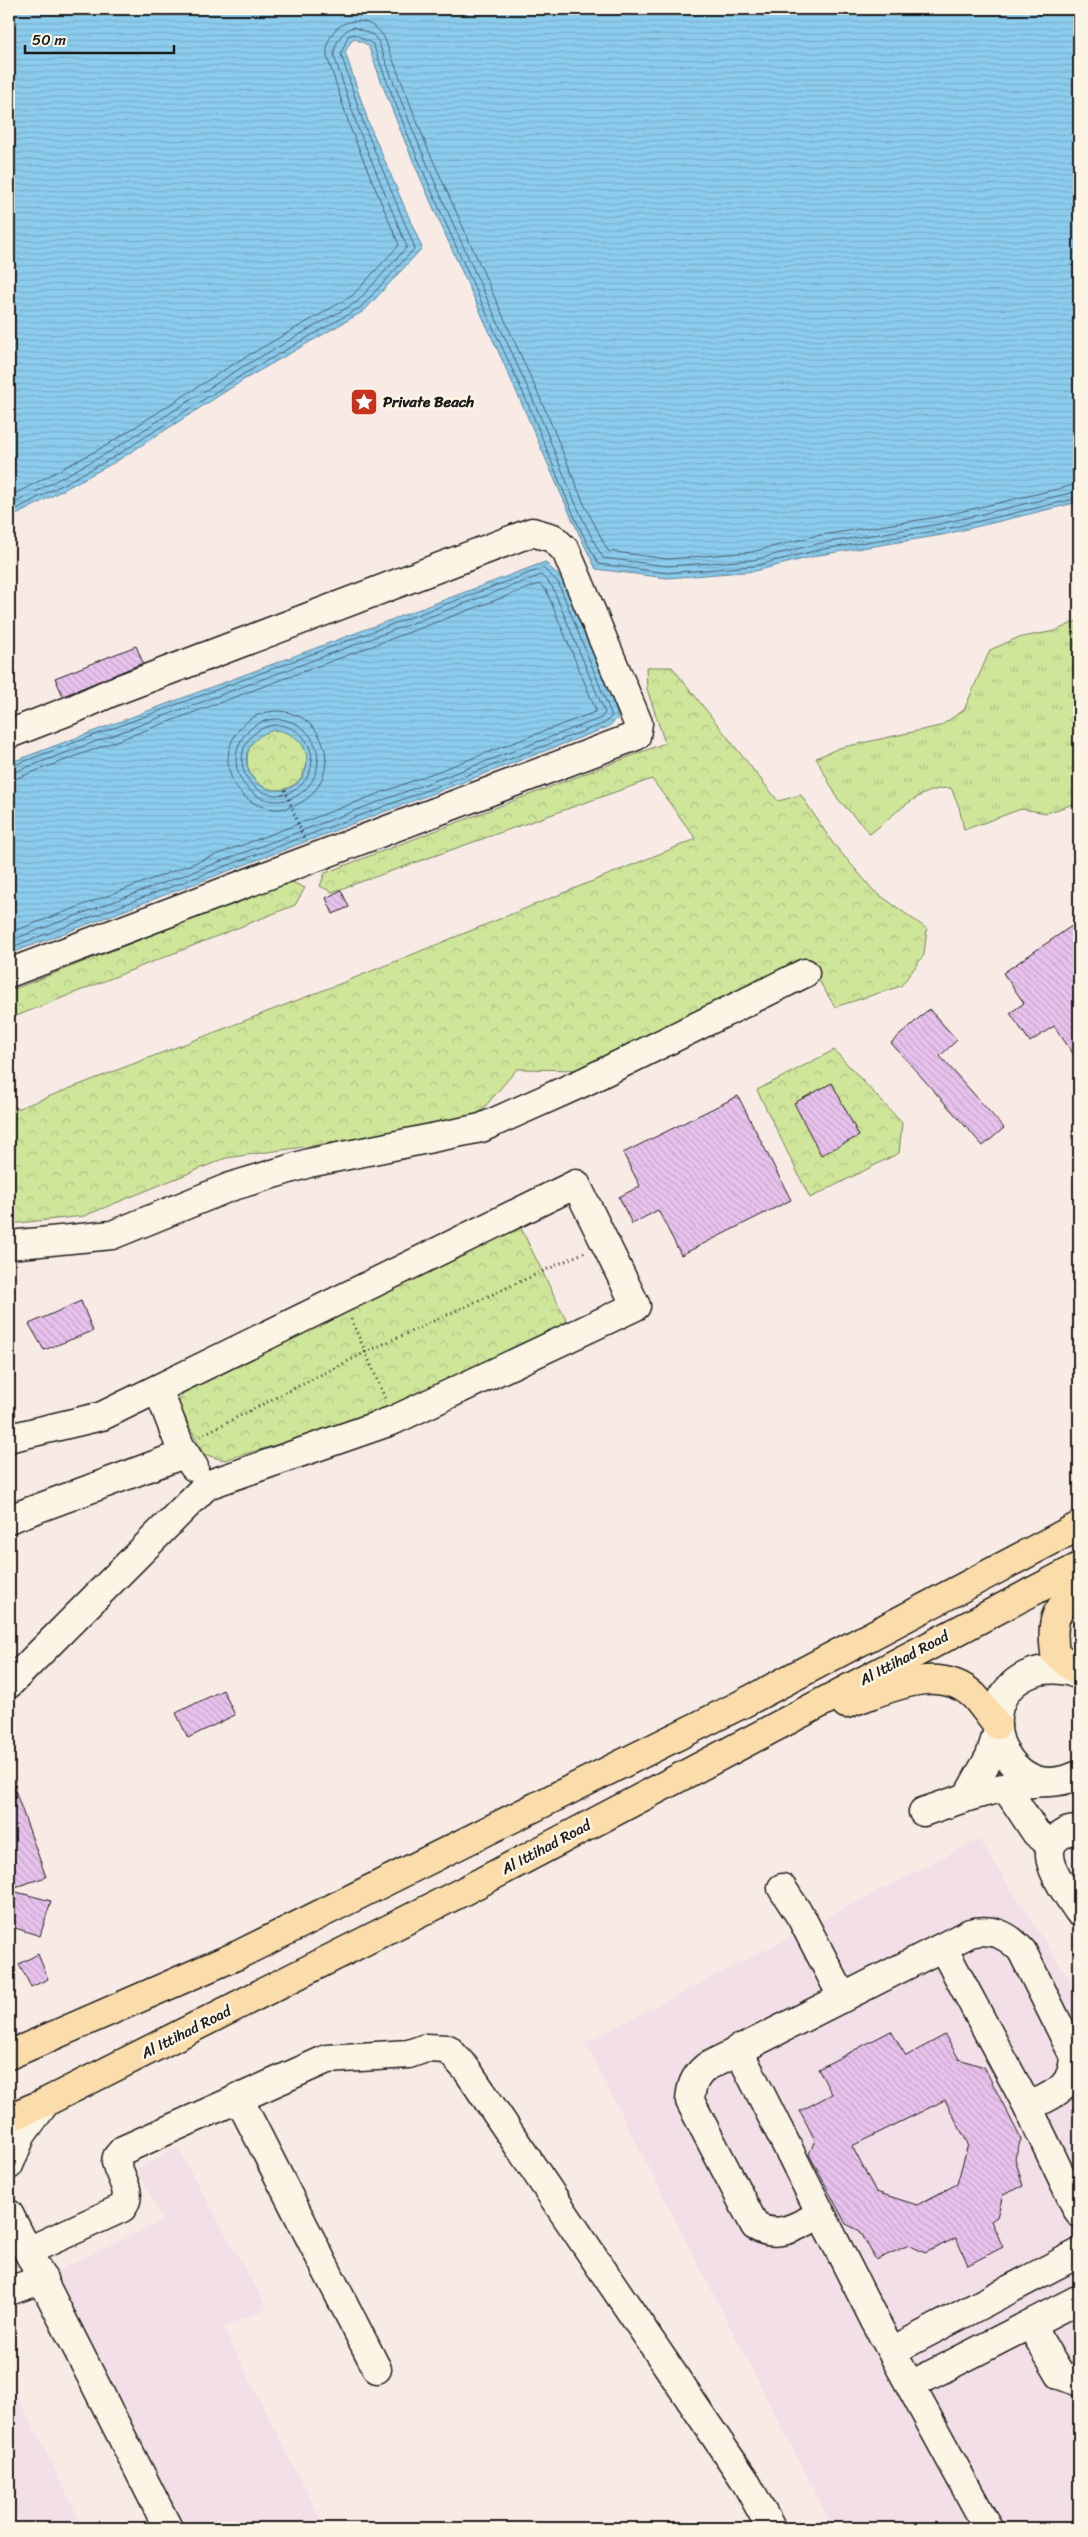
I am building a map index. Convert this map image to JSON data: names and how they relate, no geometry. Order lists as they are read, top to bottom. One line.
{"streets":{"highway":["Al Ittihad Road"]},"places":{"place":["Private Beach"]},"scale_bar":"50 m"}
